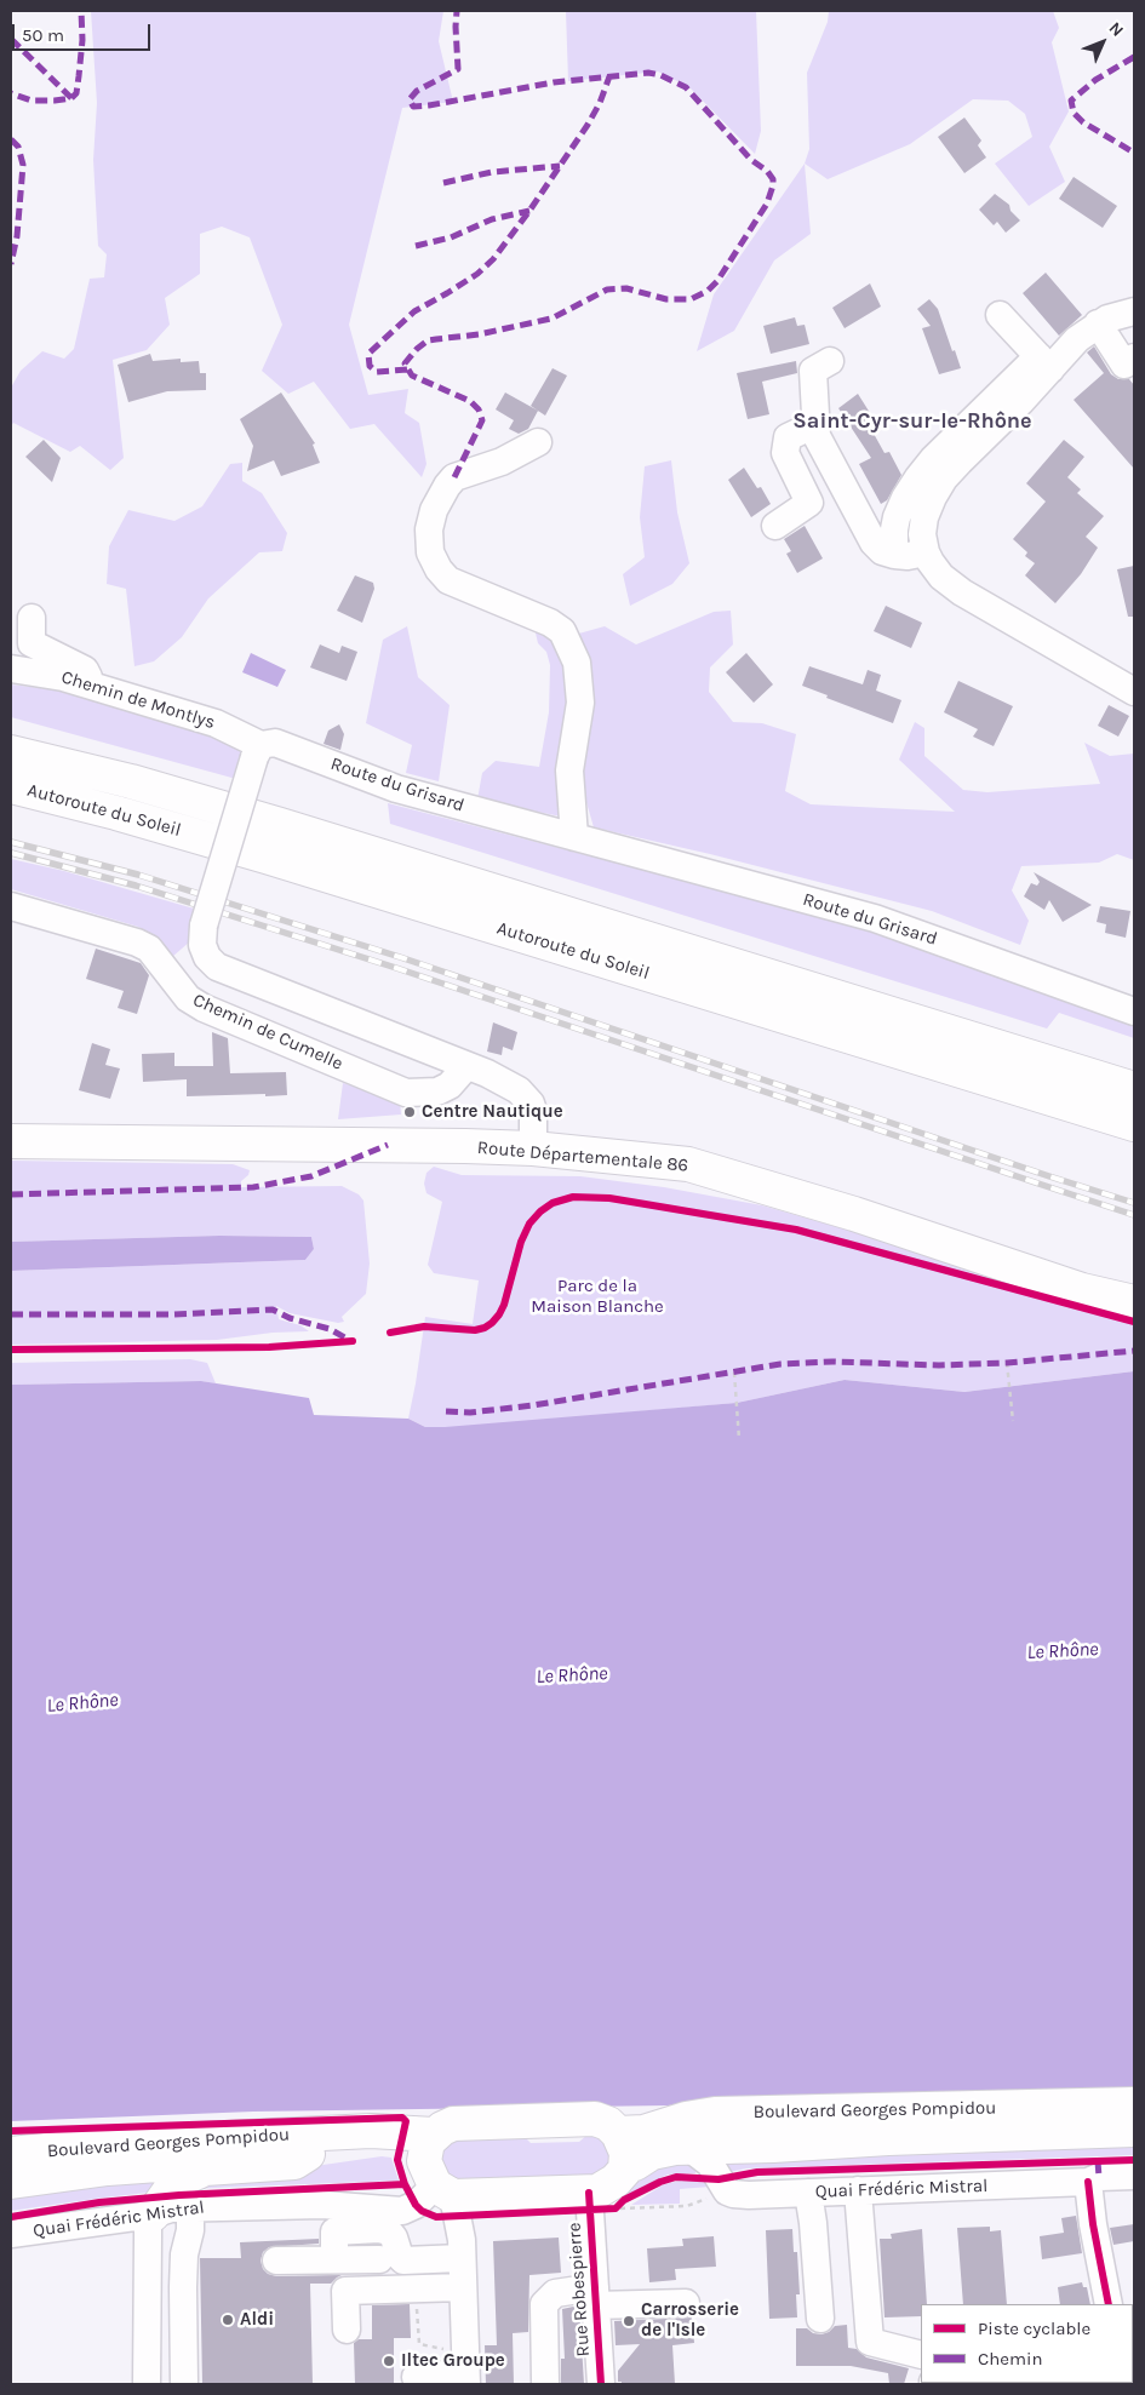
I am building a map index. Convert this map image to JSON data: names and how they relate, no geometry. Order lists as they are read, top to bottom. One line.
{"streets":{"main road":["Autoroute du Soleil","Route Départementale 86","Boulevard Georges Pompidou"],"street":["Chemin de Montlys","Route du Grisard","Chemin de Cumelle","Quai Frédéric Mistral","Rue Robespierre"]},"crossings":[["Chemin de Montlys","Route du Grisard"],["Boulevard Georges Pompidou","Quai Frédéric Mistral"],["Boulevard Georges Pompidou","Rue Robespierre"]],"districts":["Saint-Cyr-sur-le-Rhône"],"water":["Le Rhône"],"parks":["Parc de la Maison Blanche"],"places":["Centre Nautique","Aldi","Carrosserie de l'Isle","Iltec Groupe"],"legend":["Piste cyclable","Chemin"],"scale_bar":"50 m","north":"top right"}
